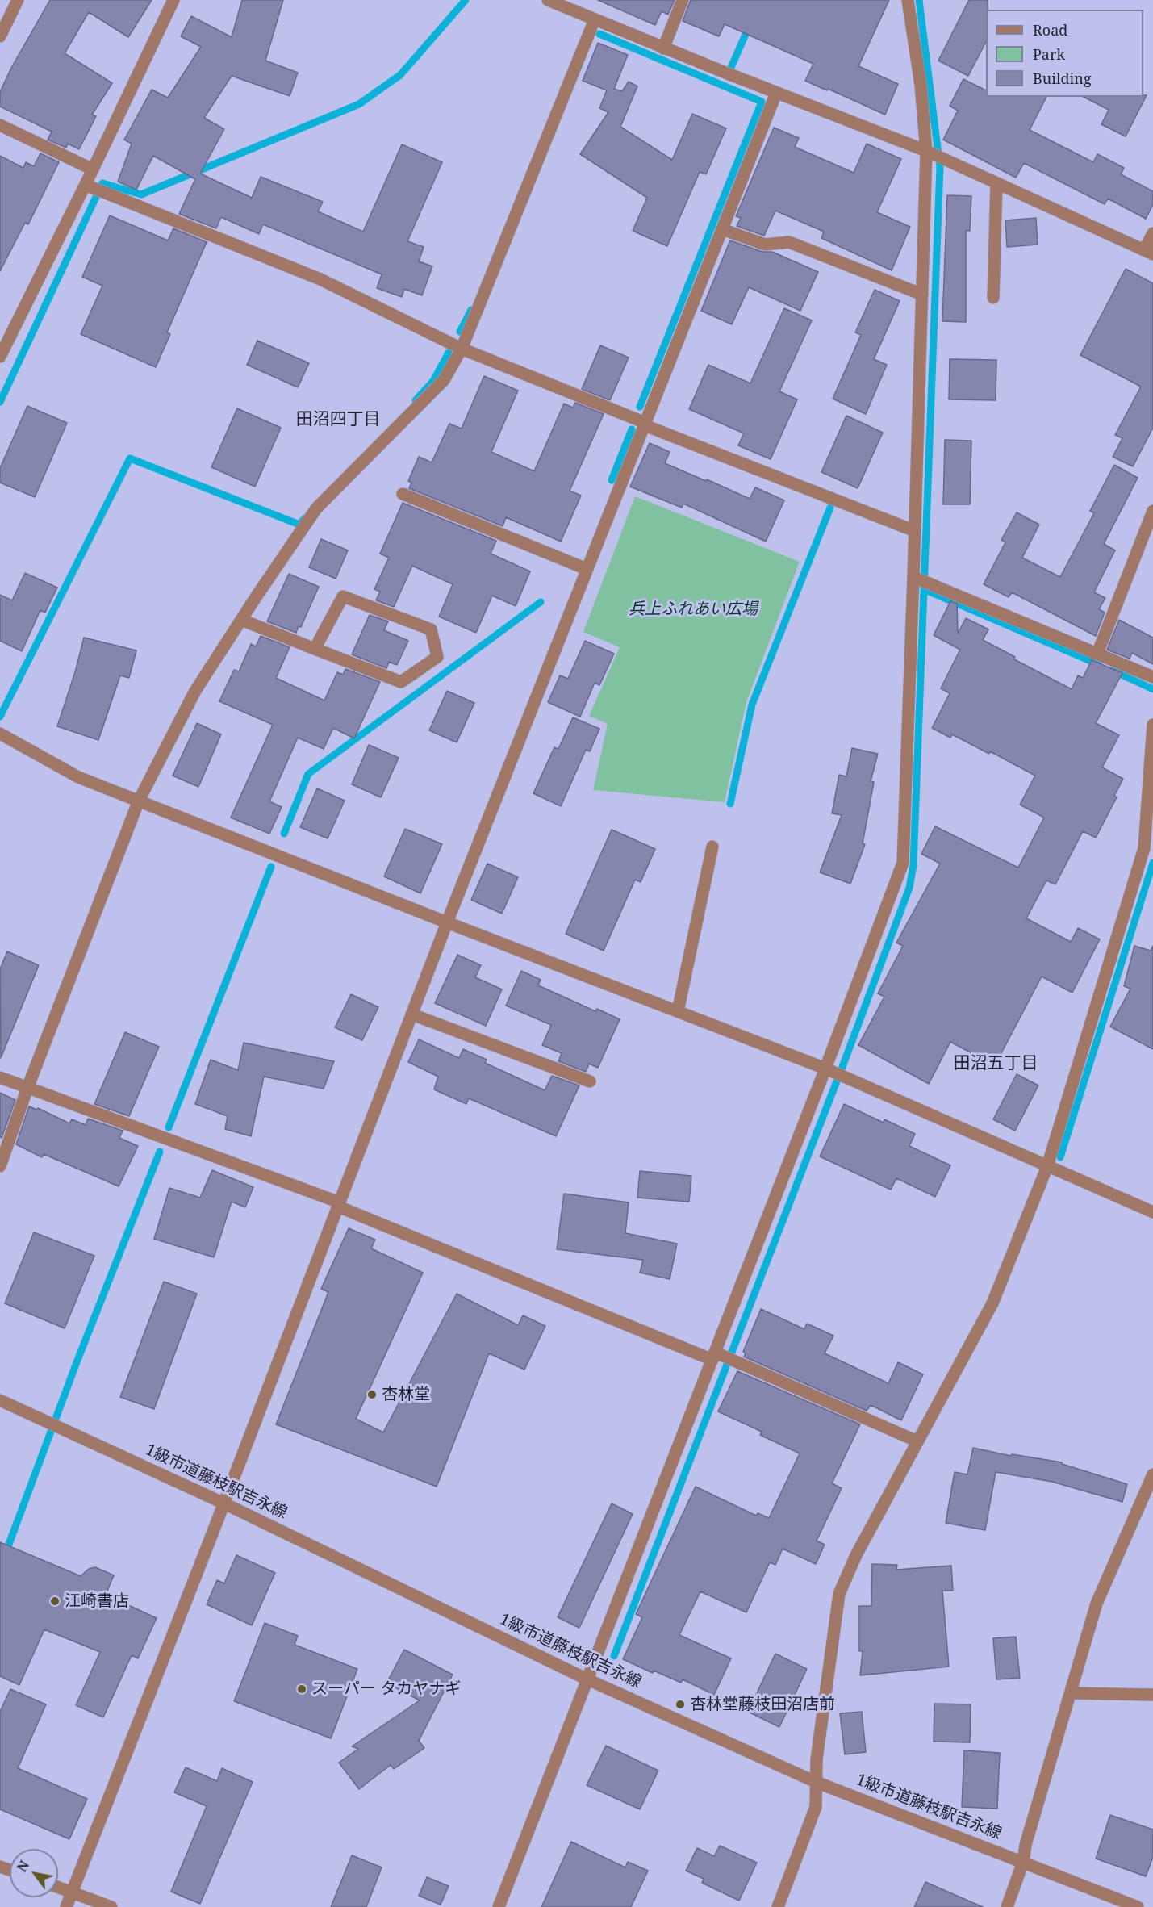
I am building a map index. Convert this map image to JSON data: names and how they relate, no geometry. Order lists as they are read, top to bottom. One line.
{"streets":{"street":["1級市道藤枝駅吉永線"]},"districts":["田沼四丁目","田沼五丁目"],"parks":["兵上ふれあい広場"],"places":["杏林堂","江崎書店","スーパー タカヤナギ","杏林堂藤枝田沼店前"],"legend":["Road","Park","Building"],"north":"top left"}
